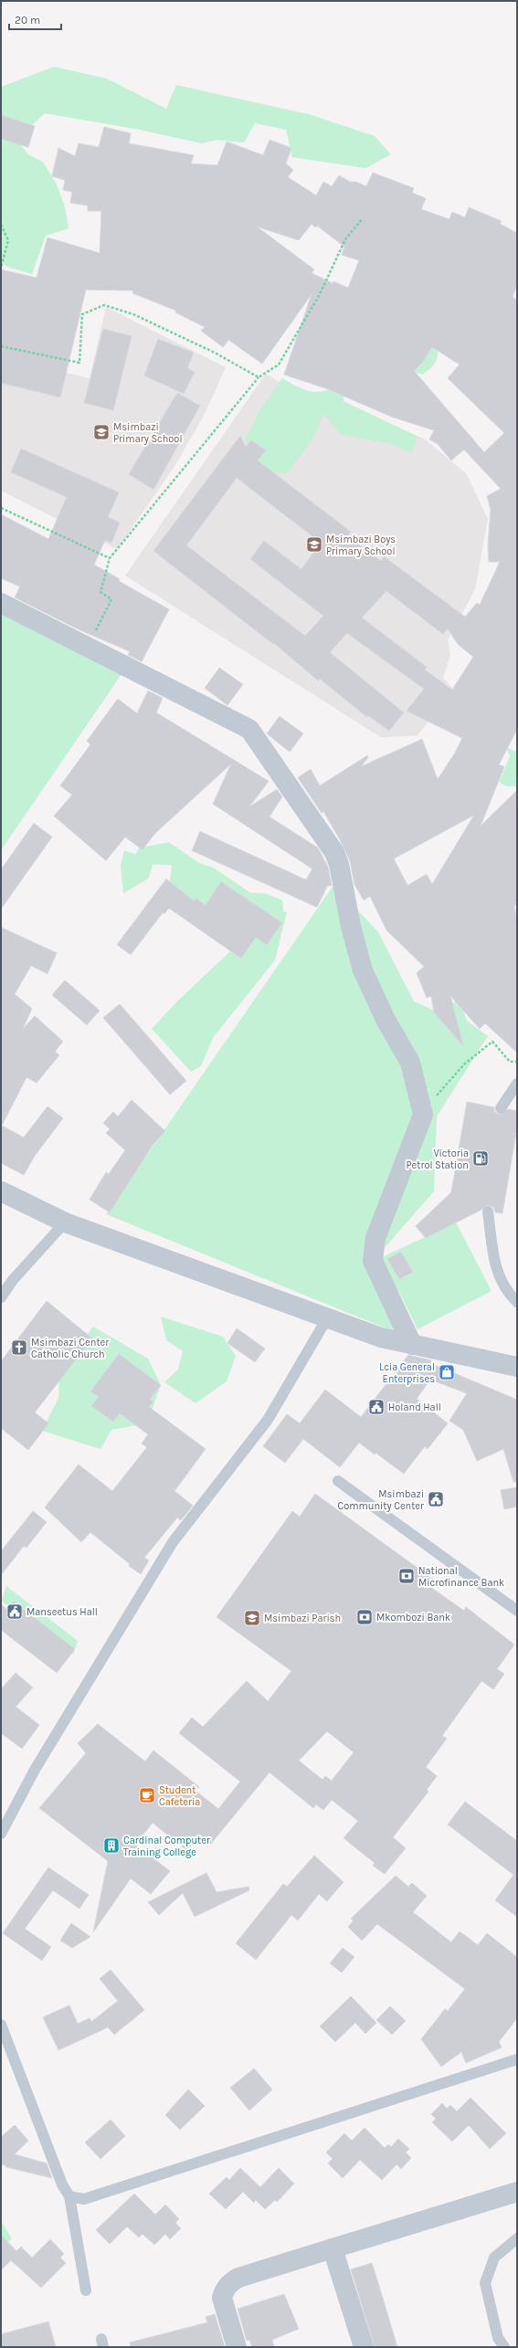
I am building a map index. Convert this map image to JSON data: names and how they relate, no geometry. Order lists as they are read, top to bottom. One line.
{"places":{"school or university":["Msimbazi Primary School","Msimbazi Boys Primary School","Msimbazi Parish"],"fuel station":["Victoria Petrol Station"],"church":["Msimbazi Center Catholic Church"],"shop":["Lcia General Enterprises"],"public building":["Holand Hall","Msimbazi Community Center","Manseetus Hall"],"bank":["National Microfinance Bank","Mkombozi Bank"],"cafe":["Student Cafeteria"],"building":["Cardinal Computer Training College"]},"scale_bar":"20 m"}
